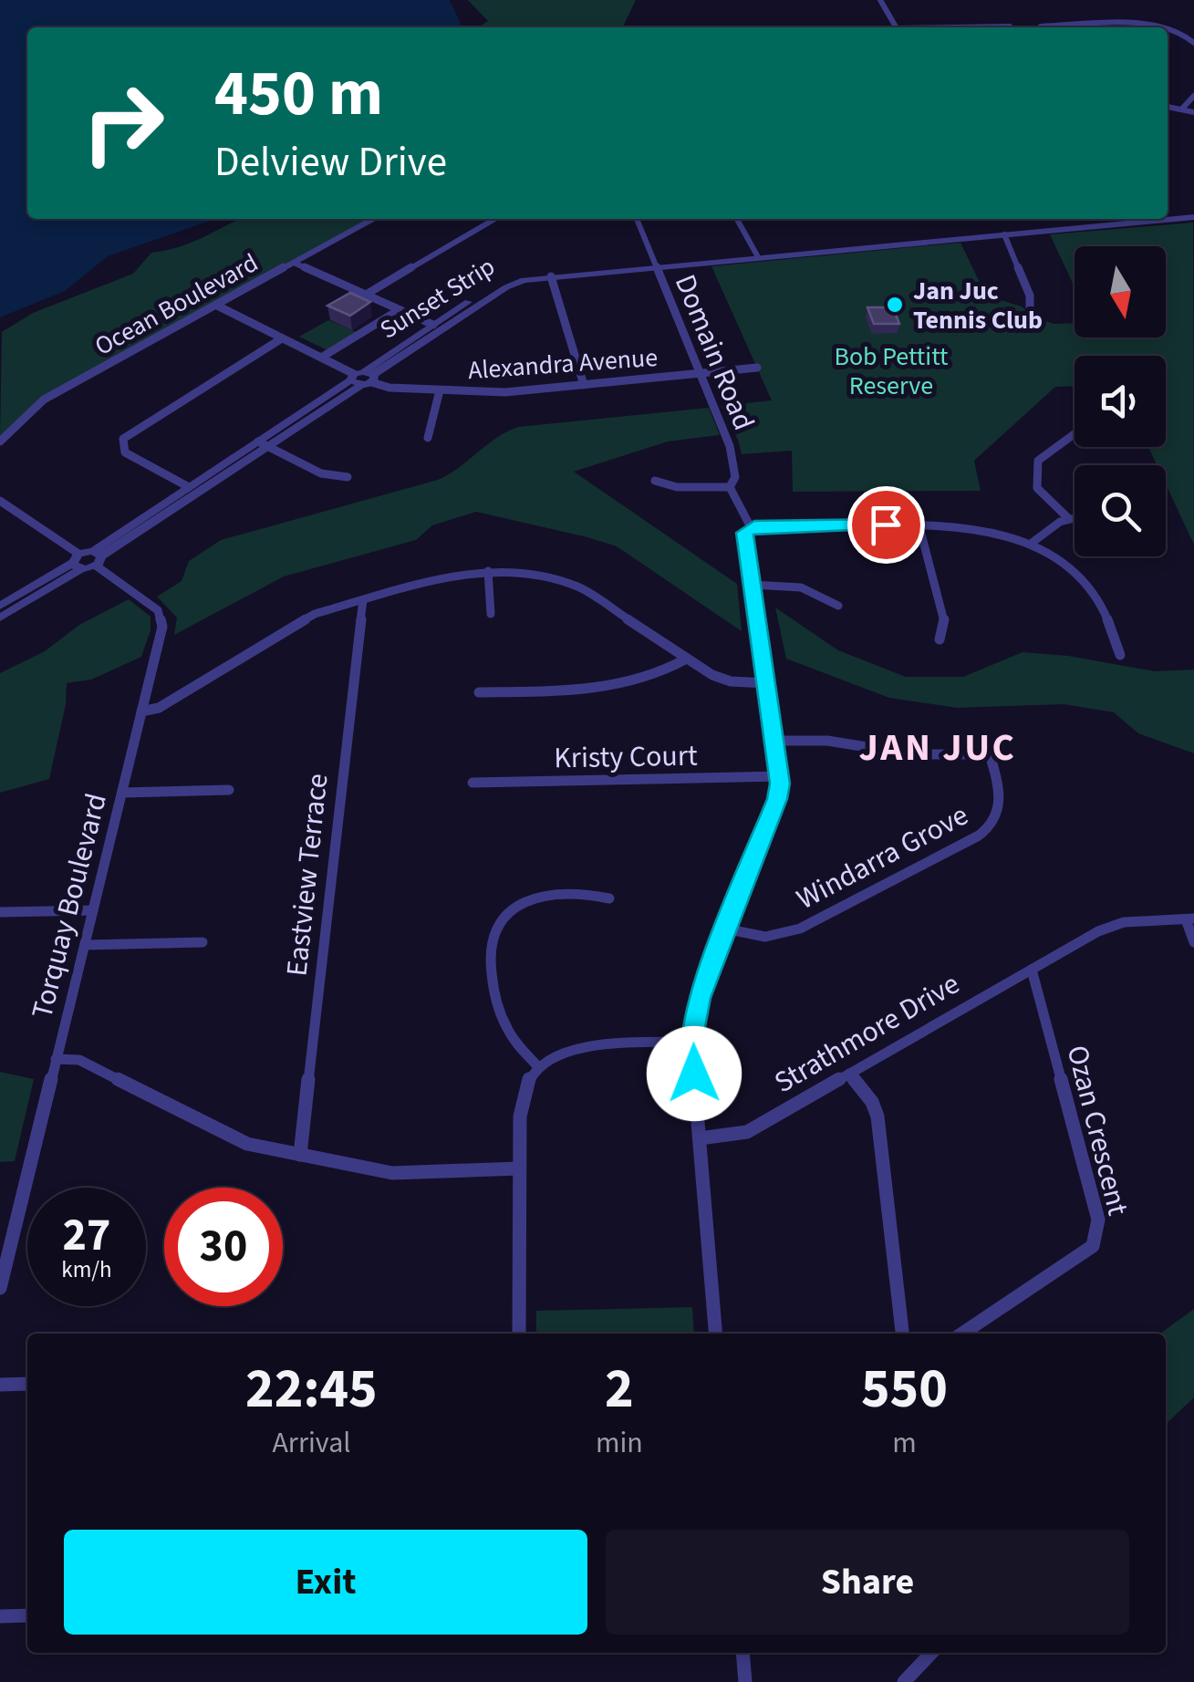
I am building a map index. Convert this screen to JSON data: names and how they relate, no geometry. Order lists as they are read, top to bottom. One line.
{"streets":{"street":["Sunset Strip","Ocean Boulevard","Domain Road","Alexandra Avenue","Kristy Court","Windarra Grove","Eastview Terrace","Torquay Boulevard","Strathmore Drive","Ozan Crescent"]},"crossings":[["Sunset Strip","Domain Road"],["Sunset Strip","Alexandra Avenue"],["Sunset Strip","Torquay Boulevard"],["Ocean Boulevard","Alexandra Avenue"],["Domain Road","Alexandra Avenue"],["Domain Road","Kristy Court"],["Domain Road","Windarra Grove"],["Domain Road","Strathmore Drive"],["Strathmore Drive","Ozan Crescent"]],"districts":["JAN JUC"],"parks":["Bob Pettitt Reserve"],"places":["Jan Juc Tennis Club"],"north":"bottom","page":{"turn":["450 m","Delview Drive"],"speed":"27 km/h","limit":"30","eta":["22:45","Arrival","2","min","550","m"],"buttons":["Exit","Share"]}}
